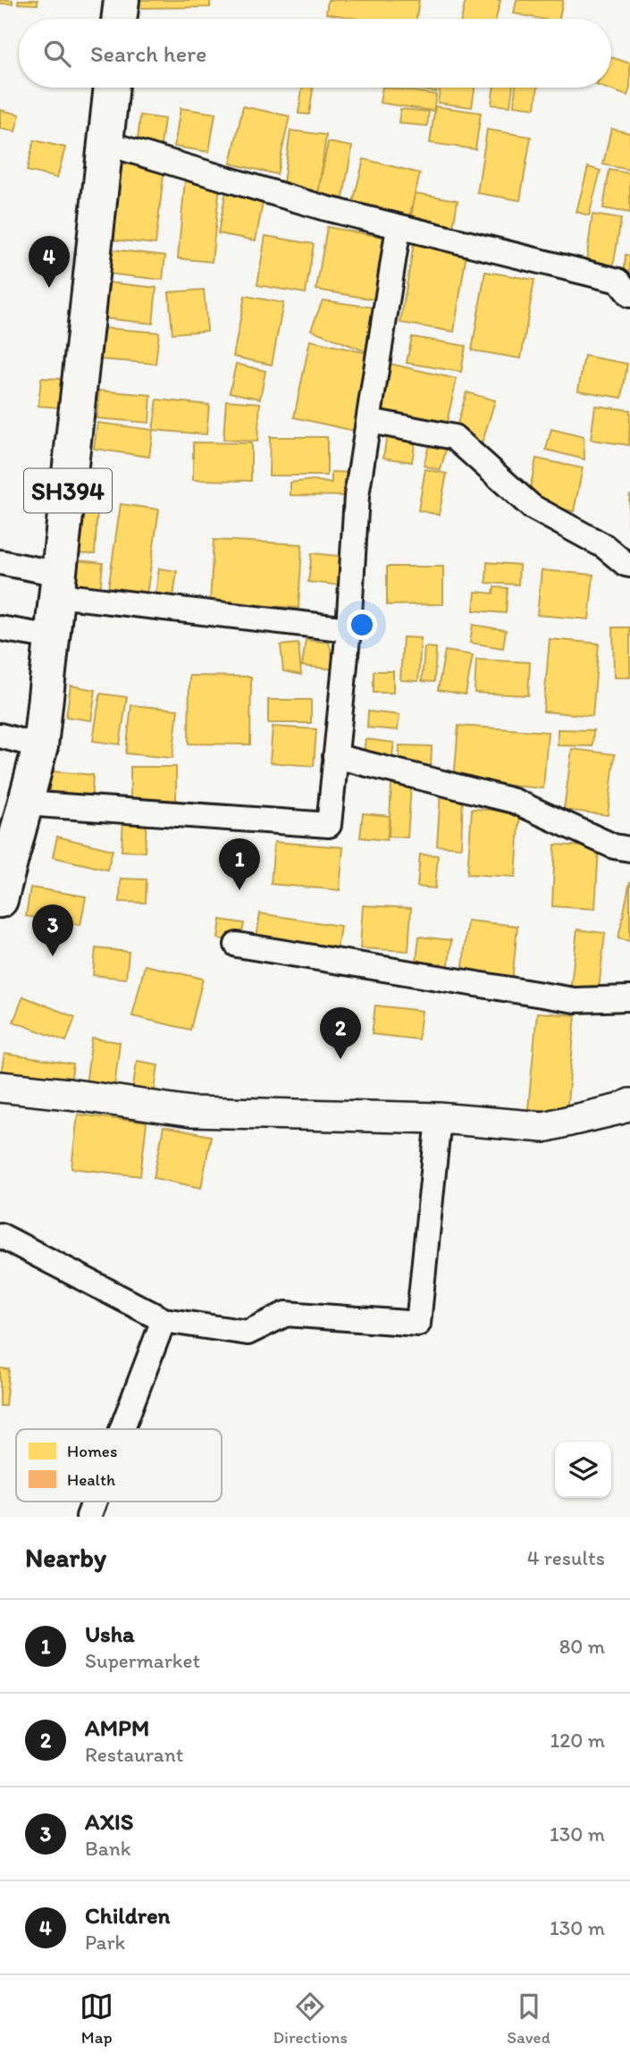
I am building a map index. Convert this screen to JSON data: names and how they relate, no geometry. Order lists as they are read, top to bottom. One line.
{"streets":{"main road":["SH394"]},"legend":["Homes","Health"],"page":{"search":"Search here","pins":["4","1","3","2"],"heading":["Nearby","4 results"],"list":[{"mark":"1","name":"Usha","note":"Supermarket","value":"80 m"},{"mark":"2","name":"AMPM","note":"Restaurant","value":"120 m"},{"mark":"3","name":"AXIS","note":"Bank","value":"130 m"},{"mark":"4","name":"Children","note":"Park","value":"130 m"}],"nav":["Map","Directions","Saved"]}}
